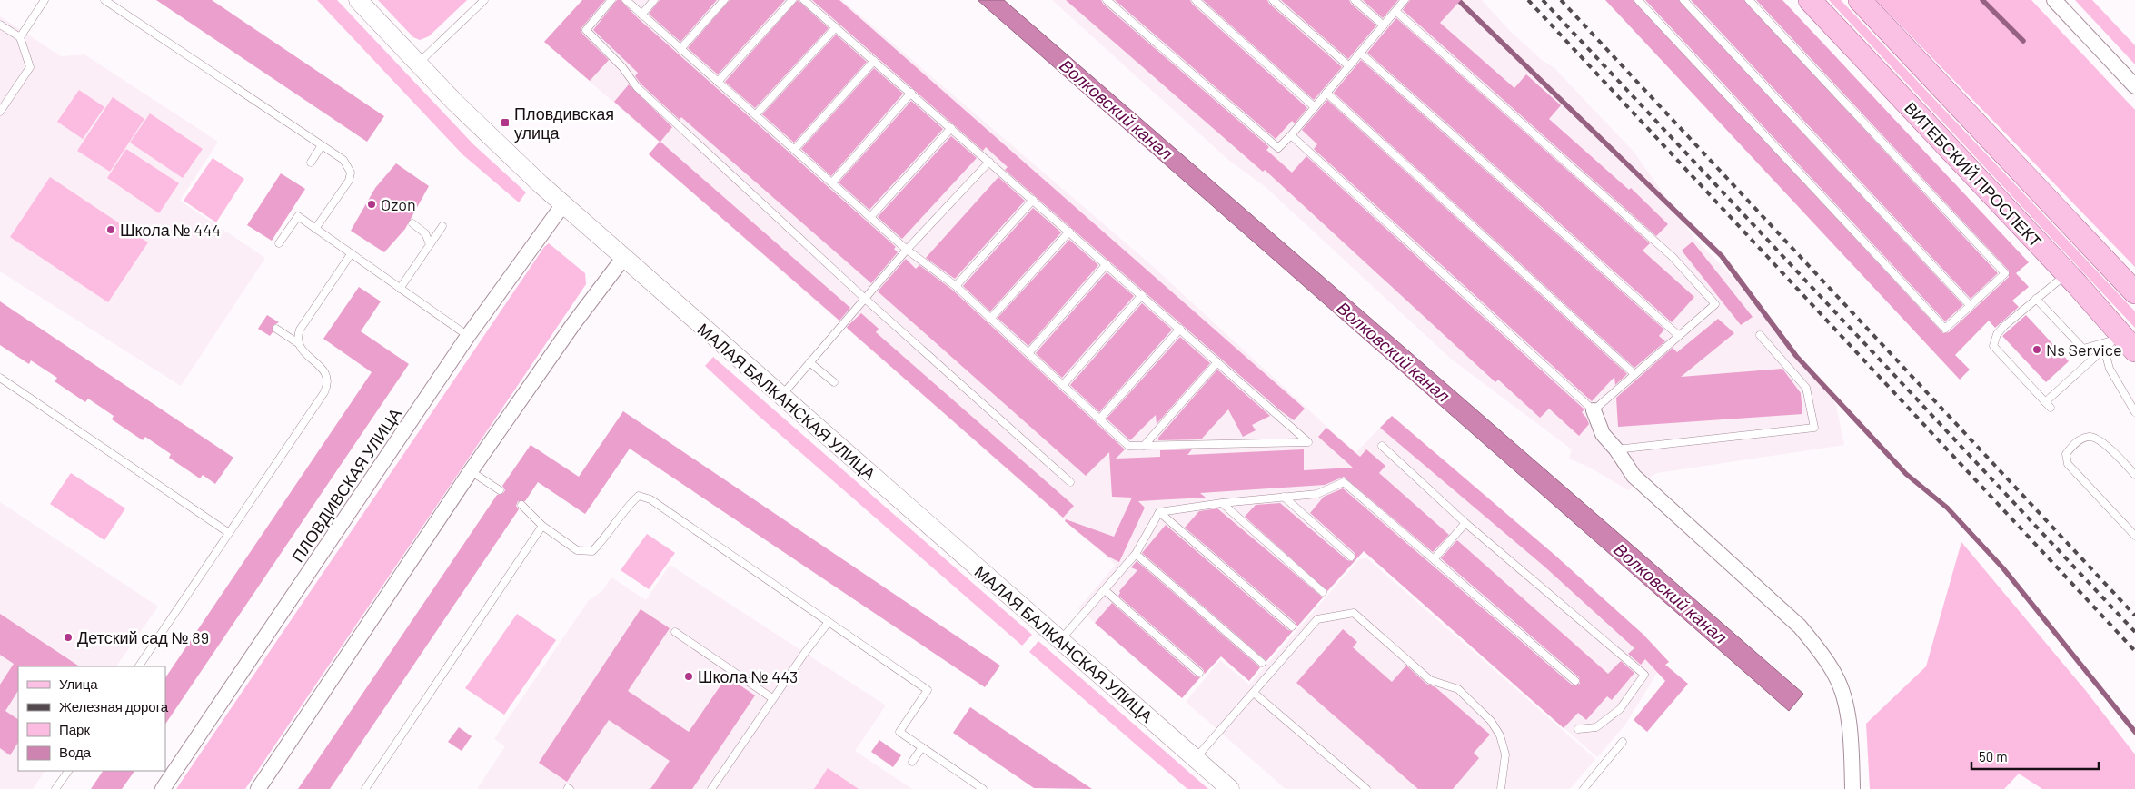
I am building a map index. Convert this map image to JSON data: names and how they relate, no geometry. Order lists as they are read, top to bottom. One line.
{"streets":{"main road":["ВИТЕБСКИЙ ПРОСПЕКТ"],"street":["МАЛАЯ БАЛКАНСКАЯ УЛИЦА","ПЛОВДИВСКАЯ УЛИЦА"]},"crossings":[["МАЛАЯ БАЛКАНСКАЯ УЛИЦА","ПЛОВДИВСКАЯ УЛИЦА"]],"water":["Волковский канал"],"places":{"transit":["Пловдивская улица"],"other":["Ozon","Школа № 444","Ns Service","Детский сад № 89","Школа № 443"]},"legend":["Улица","Железная дорога","Парк","Вода"],"scale_bar":"50 m"}
